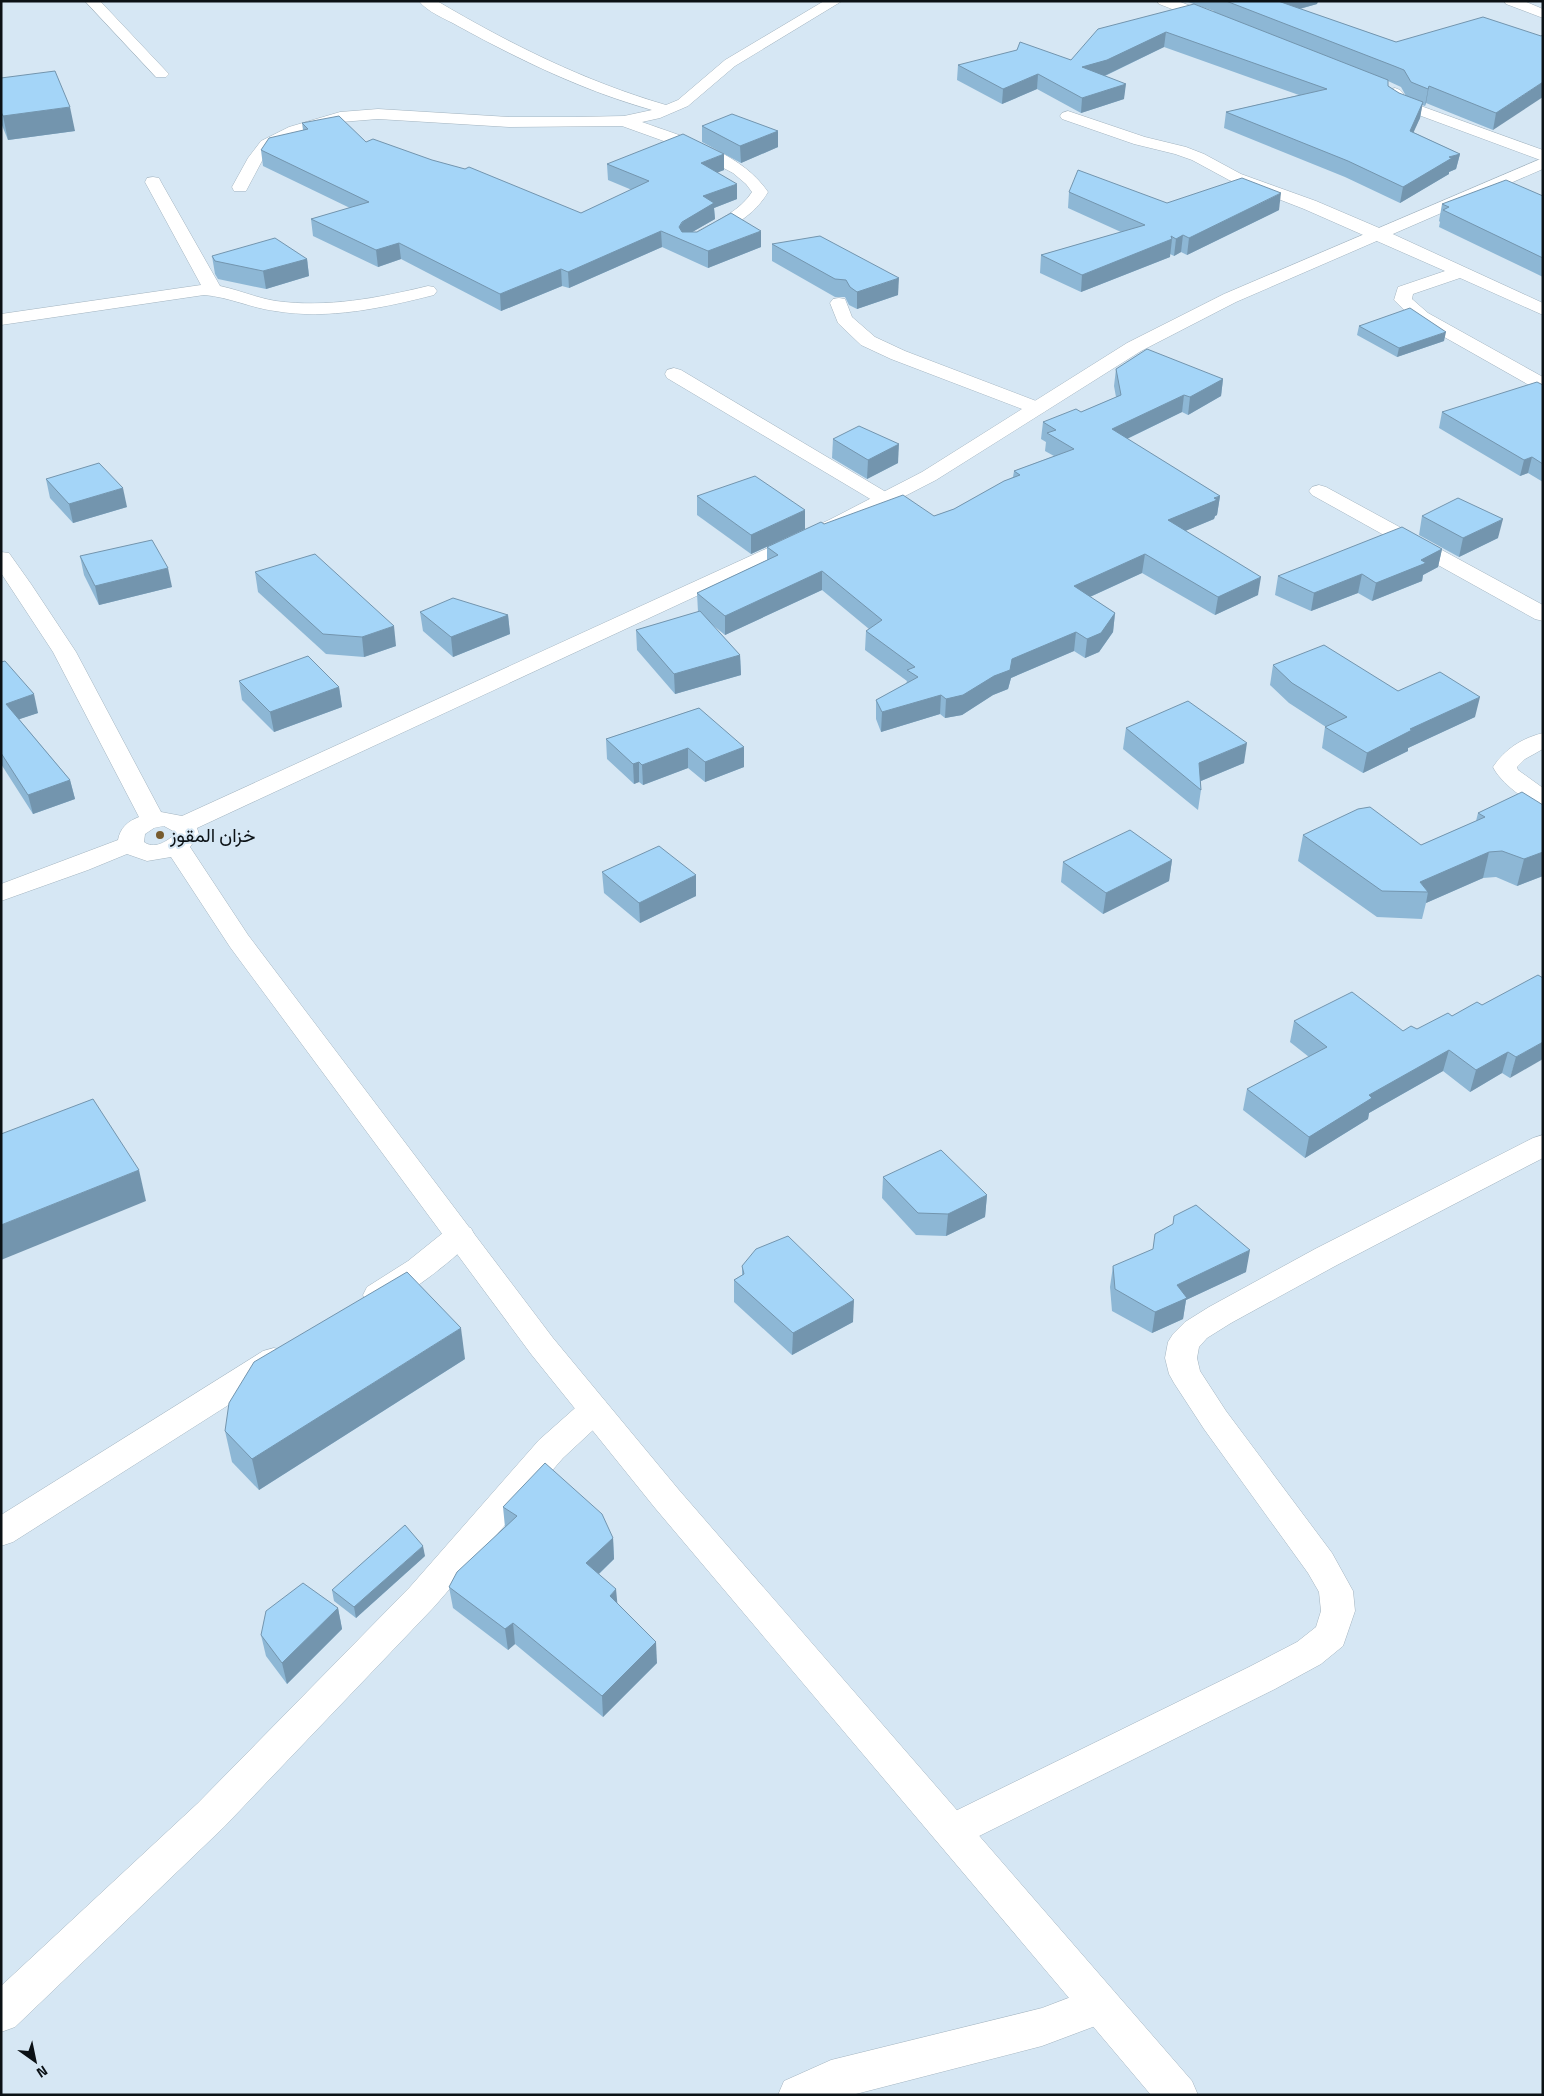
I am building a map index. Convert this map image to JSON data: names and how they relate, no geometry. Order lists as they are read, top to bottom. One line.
{"places":["خزان المقوز"],"north":"bottom right"}
